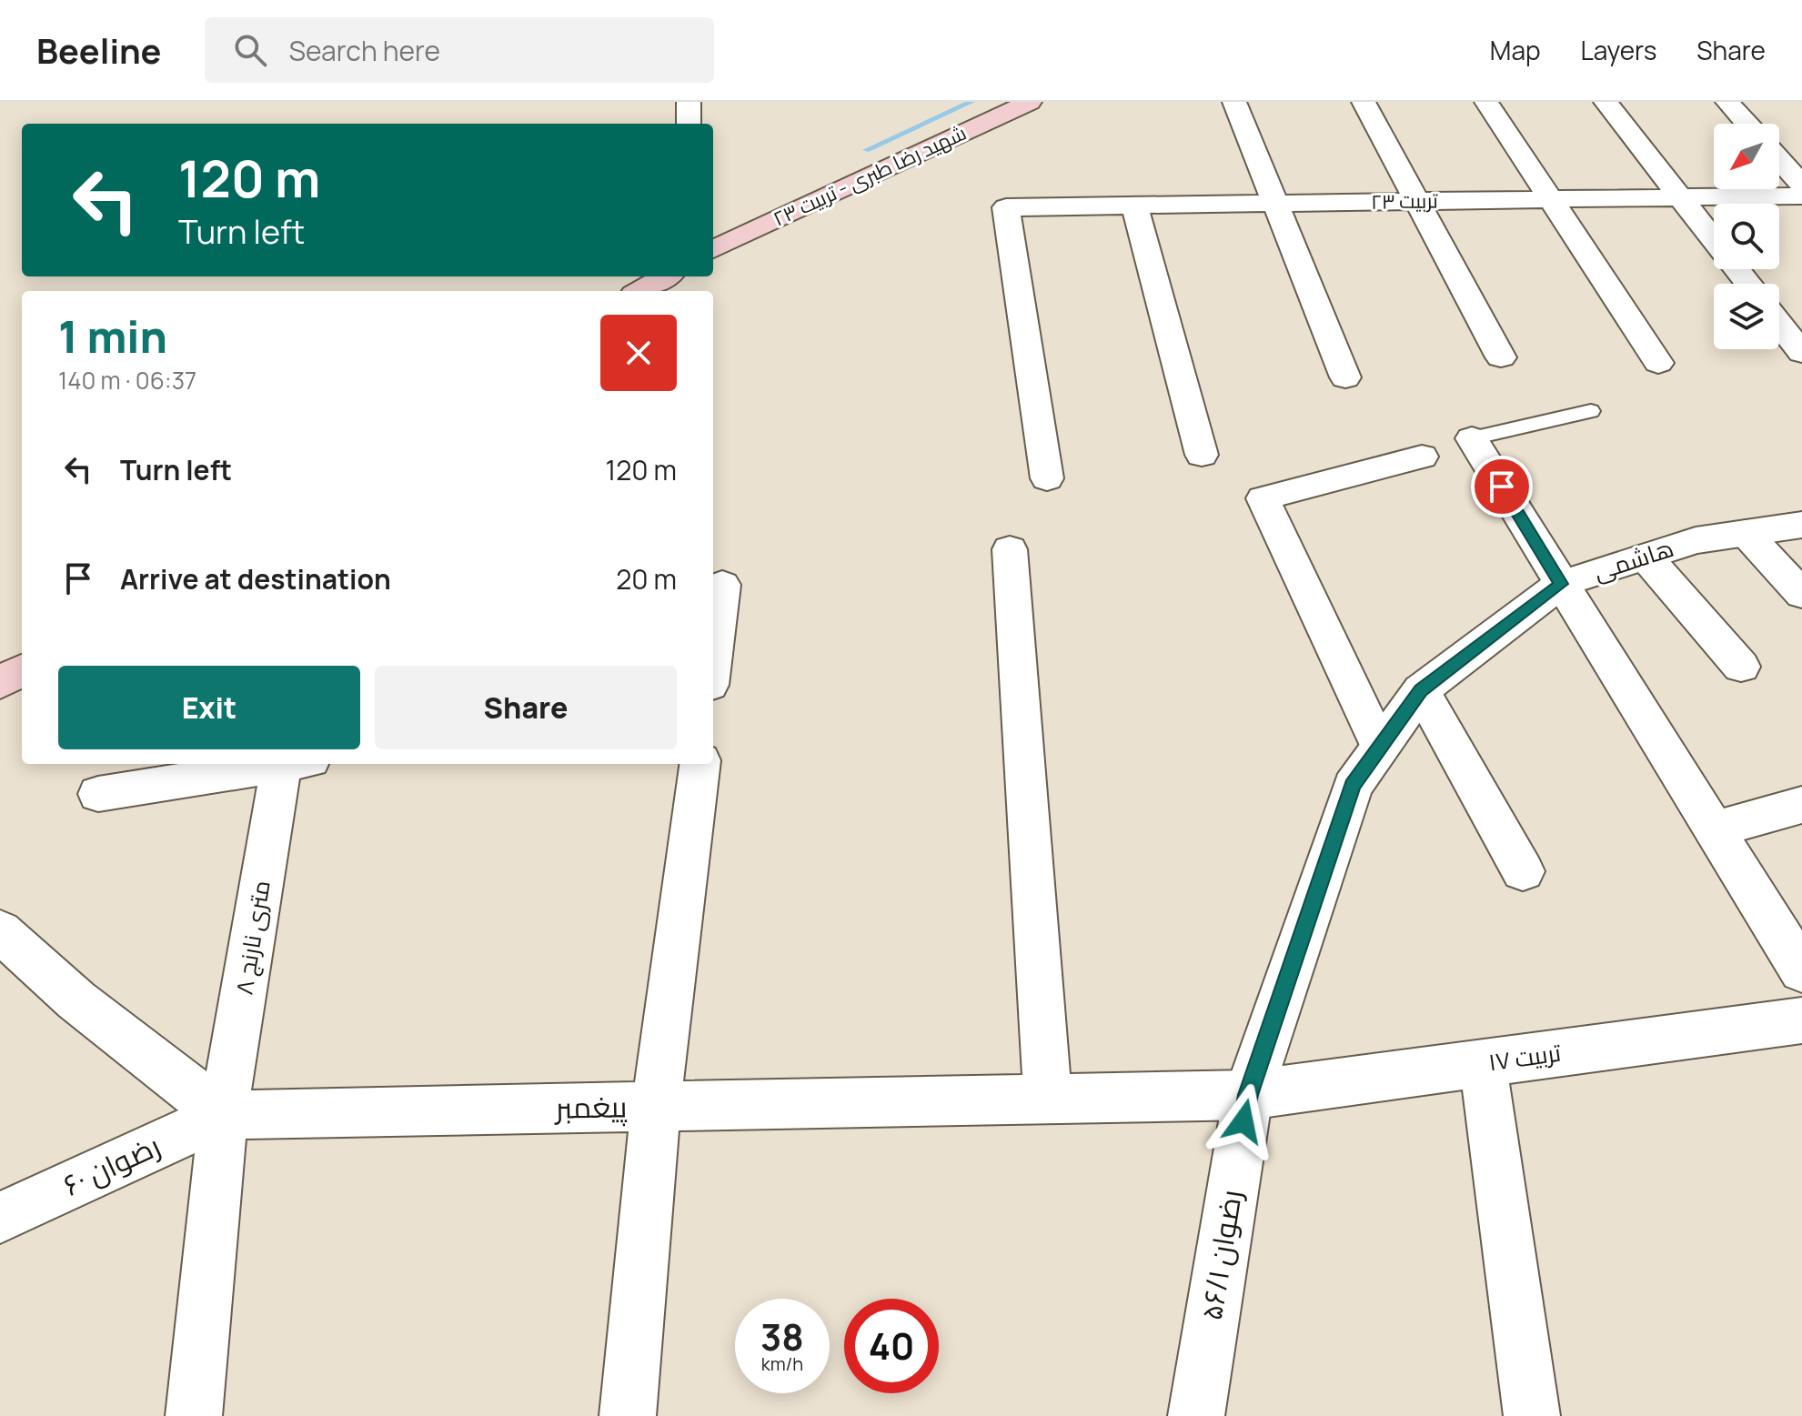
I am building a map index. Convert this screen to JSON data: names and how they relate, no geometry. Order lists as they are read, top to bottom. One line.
{"streets":{"main road":["شهید رضا طبری - تربیت ۲۳"],"street":["تربیت ۲۳","هاشمی","۸ متری نارنج","تربیت ۱۷","پیغمبر","رضوان ۶۰","رضوان ۵۶/۱"]},"crossings":[["هاشمی","تربیت ۱۷"],["هاشمی","پیغمبر"],["هاشمی","رضوان ۵۶/۱"],["۸ متری نارنج","پیغمبر"],["۸ متری نارنج","رضوان ۶۰"],["تربیت ۱۷","پیغمبر"],["تربیت ۱۷","رضوان ۵۶/۱"],["پیغمبر","رضوان ۶۰"],["پیغمبر","رضوان ۵۶/۱"]],"north":"bottom left","page":{"header":"Beeline","search":"Search here","nav":["Map","Layers","Share"],"turn":["120 m","Turn left"],"heading":["1 min","140 m · 06:37"],"list":[{"name":"Turn left","value":"120 m"},{"name":"Arrive at destination","value":"20 m"}],"buttons":["Exit","Share"],"speed":"38 km/h","limit":"40"}}
